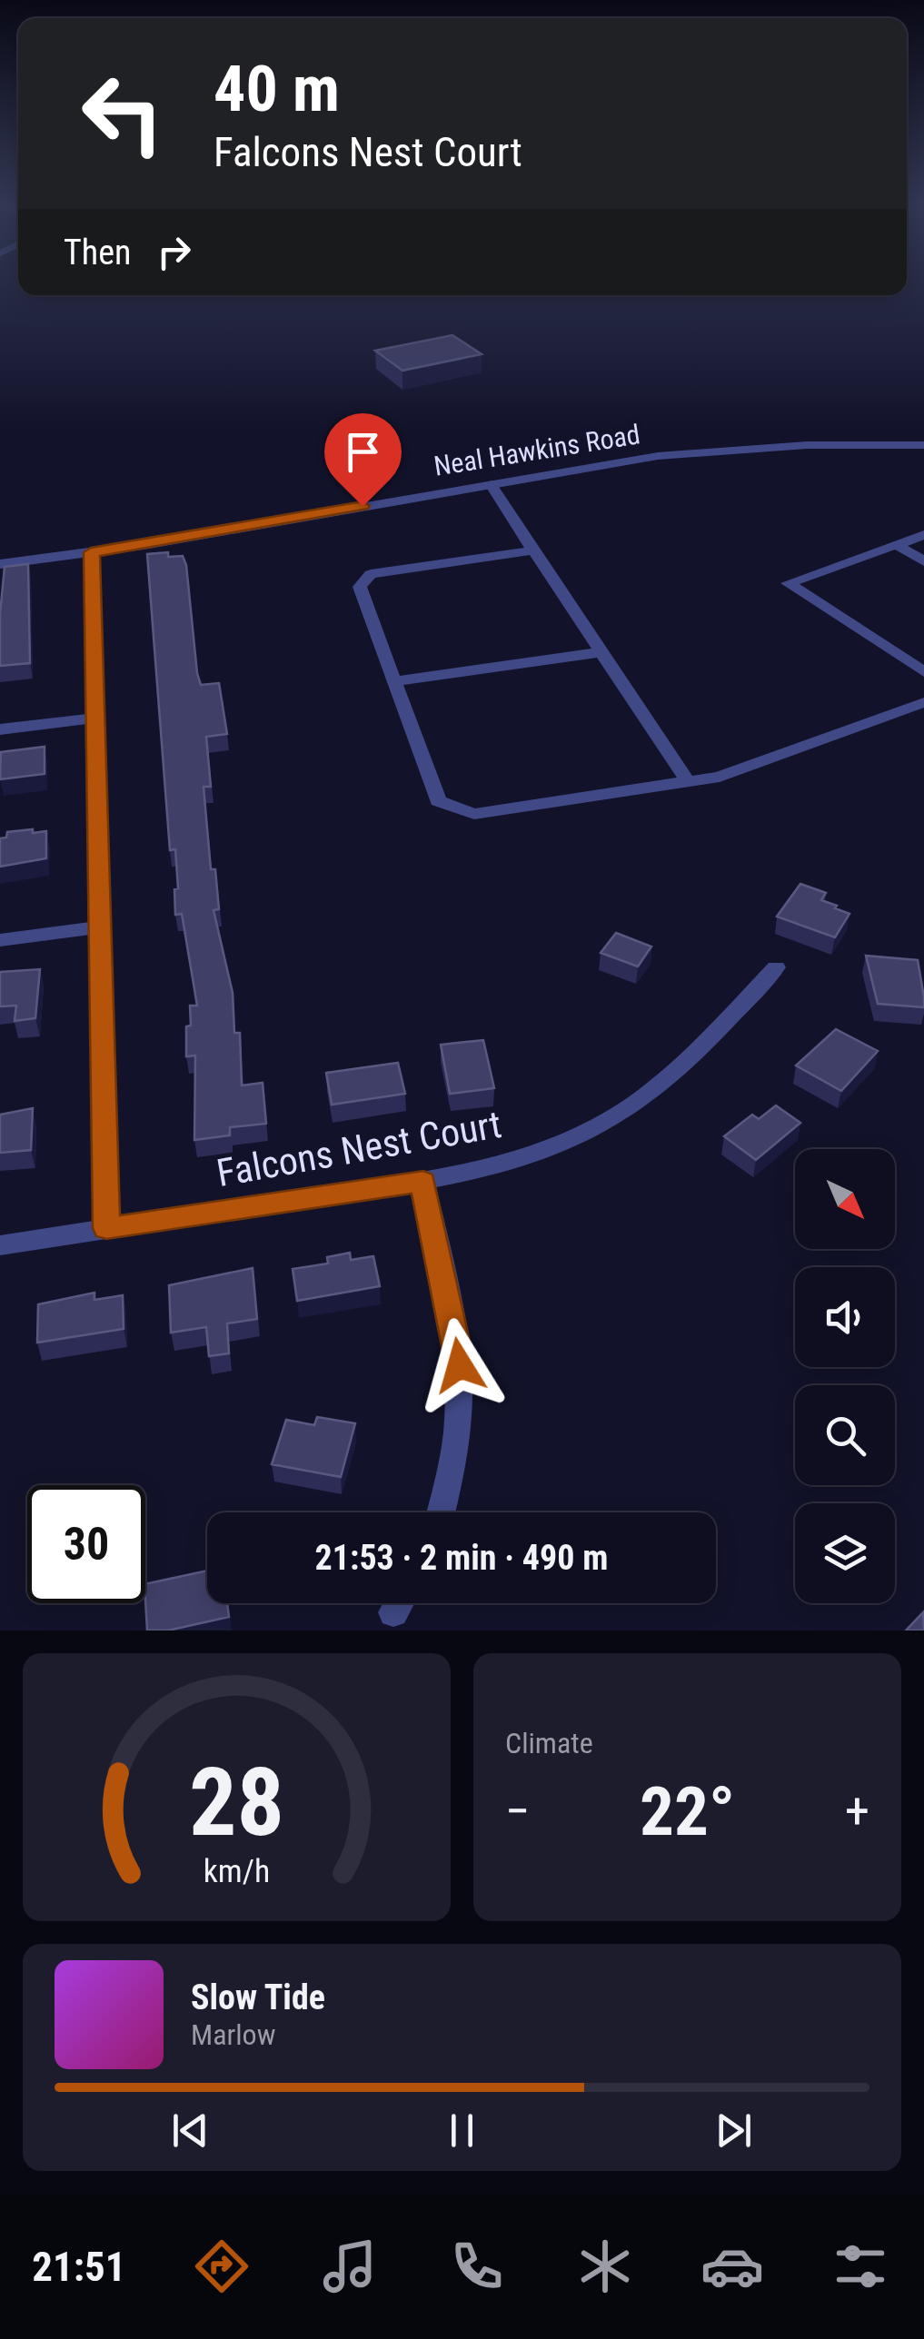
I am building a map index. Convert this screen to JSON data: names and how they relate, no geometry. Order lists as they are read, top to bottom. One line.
{"streets":{"street":["Neal Hawkins Road","Falcons Nest Court"]},"north":"bottom right","page":{"turn":["40 m","Falcons Nest Court"],"then":"Then","limit":"30","trip":"21:53 · 2 min · 490 m","tile":"Climate","heat":["−","22°","+"],"song":["Slow Tide","Marlow"],"tabs":"21:51","gauge":["28","km/h"]}}
